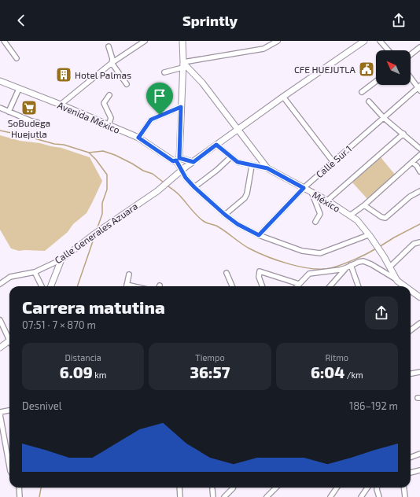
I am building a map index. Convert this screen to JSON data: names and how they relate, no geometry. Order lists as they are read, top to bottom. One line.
{"streets":{"street":["Avenida México","Calle Sur 1","México","Calle Generales Azuara"]},"crossings":[["Avenida México","Calle Generales Azuara"],["Calle Sur 1","México"],["México","Calle Generales Azuara"]],"places":{"public building":["CFE HUEJUTLA"],"building":["Hotel Palmas"],"supermarket":["SoBudega Huejutla"]},"north":"top left","page":{"header":"Sprintly","heading":["Carrera matutina","07:51 · 7 × 870 m"],"stats":[["Distancia","6.09 km"],["Tiempo","36:57"],["Ritmo","6:04 /km"]],"chart":["Desnivel","186–192 m"]}}
